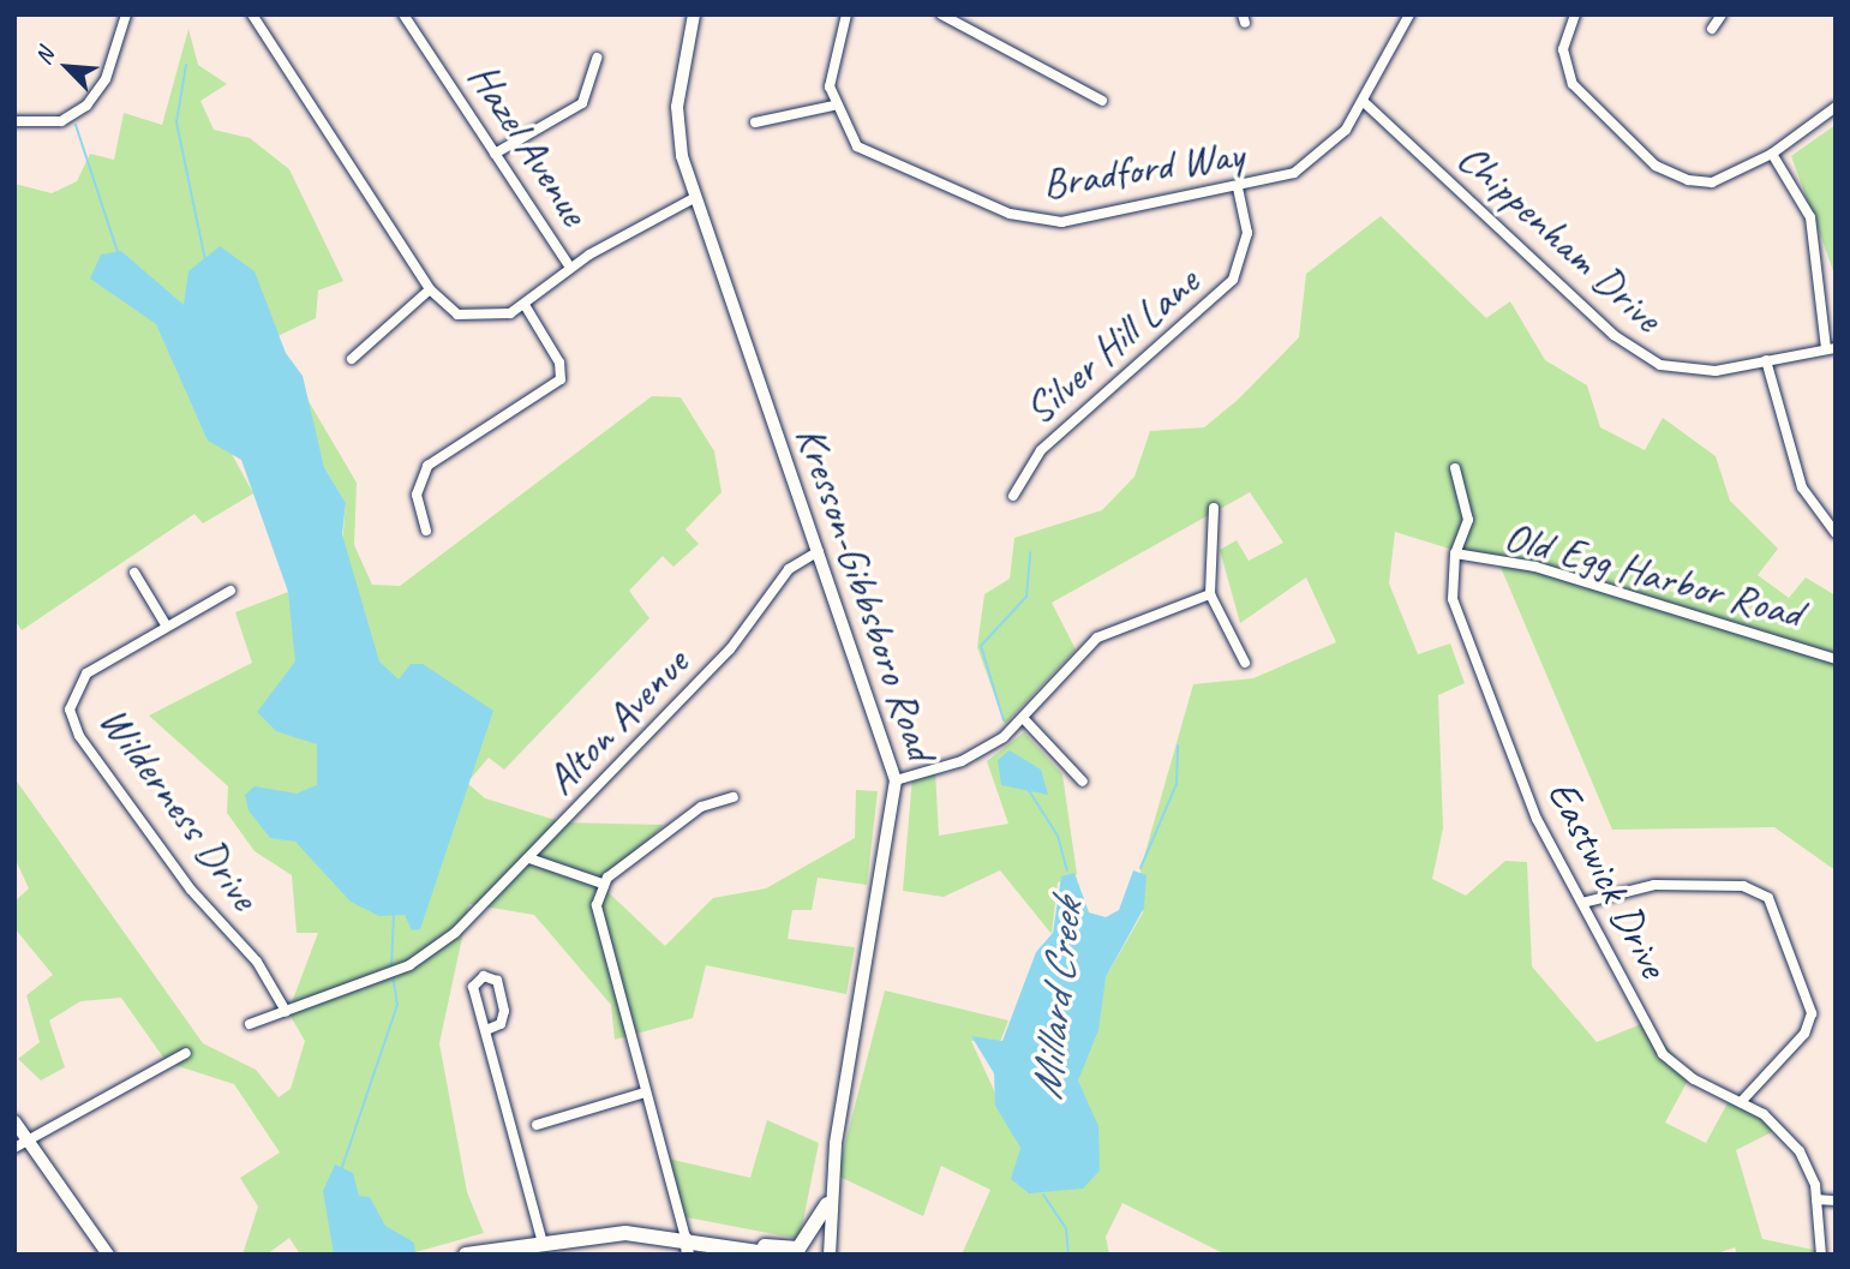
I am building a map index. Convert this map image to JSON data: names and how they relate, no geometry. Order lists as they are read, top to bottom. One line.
{"streets":{"street":["Hazel Avenue","Bradford Way","Chippenham Drive","Silver Hill Lane","Old Egg Harbor Road","Kresson-Gibbsboro Road","Alton Avenue","Wilderness Drive","Eastwick Drive"]},"crossings":[["Bradford Way","Chippenham Drive"],["Bradford Way","Silver Hill Lane"],["Old Egg Harbor Road","Eastwick Drive"],["Kresson-Gibbsboro Road","Alton Avenue"],["Alton Avenue","Wilderness Drive"]],"water":["Millard Creek"],"north":"top left"}
